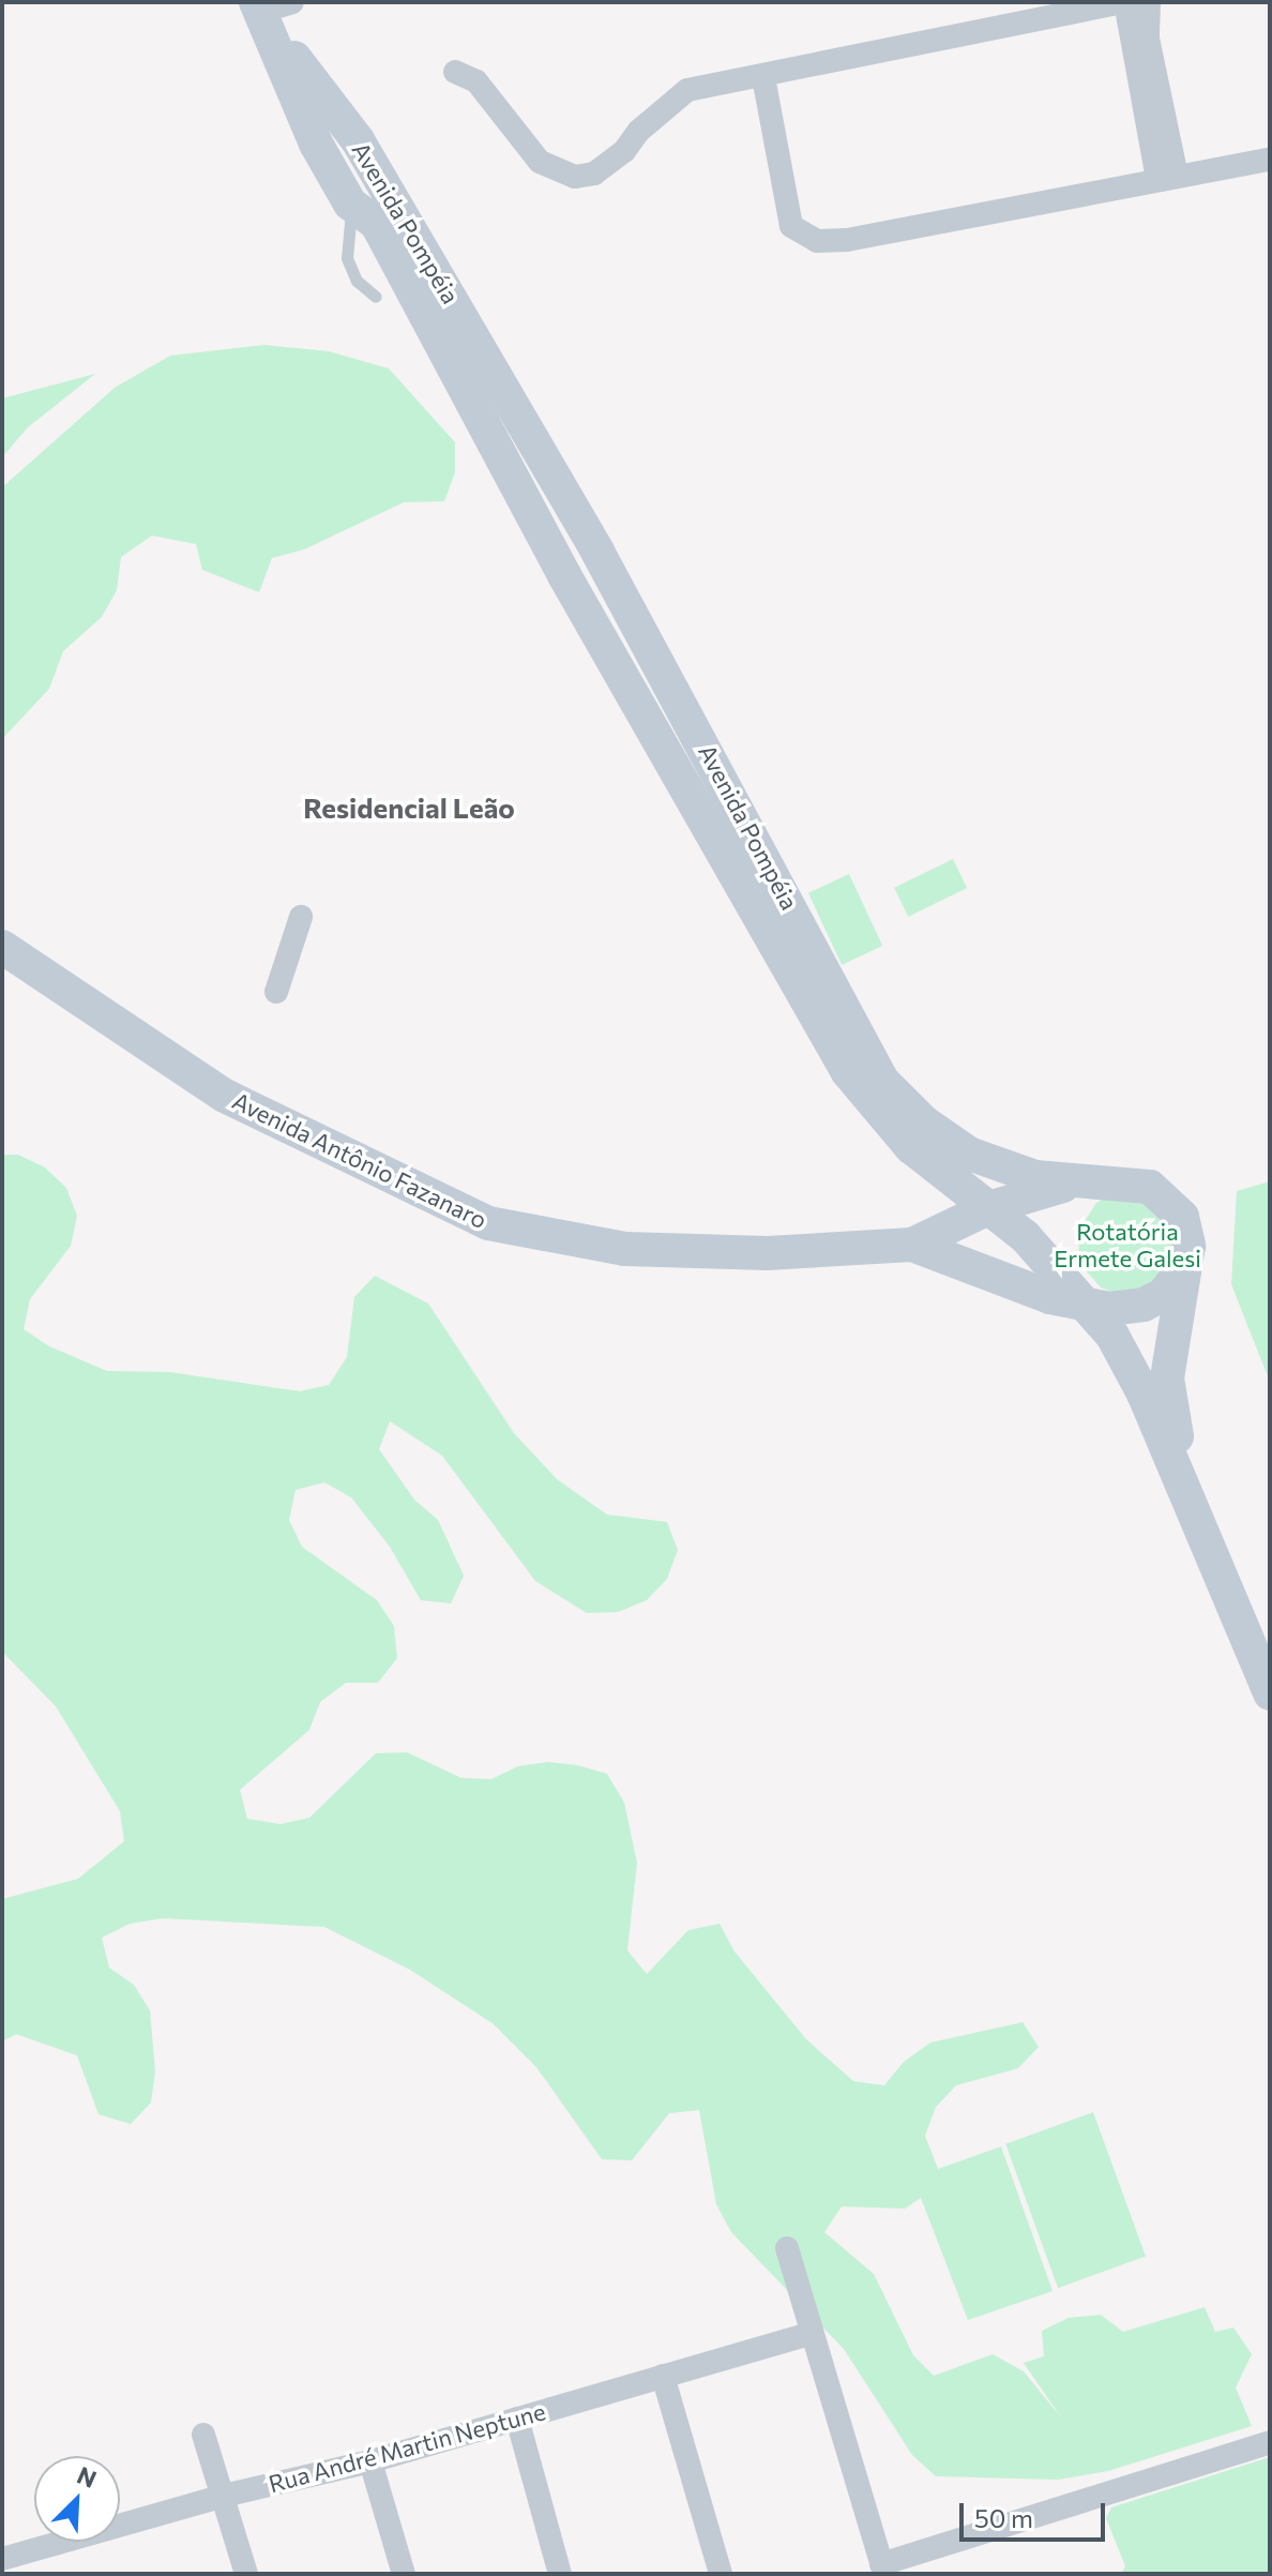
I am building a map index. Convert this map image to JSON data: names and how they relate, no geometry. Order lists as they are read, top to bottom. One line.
{"streets":{"main road":["Avenida Pompéia","Avenida Antônio Fazanaro"],"street":["Rua André Martin Neptune"]},"crossings":[["Avenida Pompéia","Avenida Antônio Fazanaro"]],"districts":["Residencial Leão"],"parks":["Rotatória Ermete Galesi"],"scale_bar":"50 m","north":"top right"}
